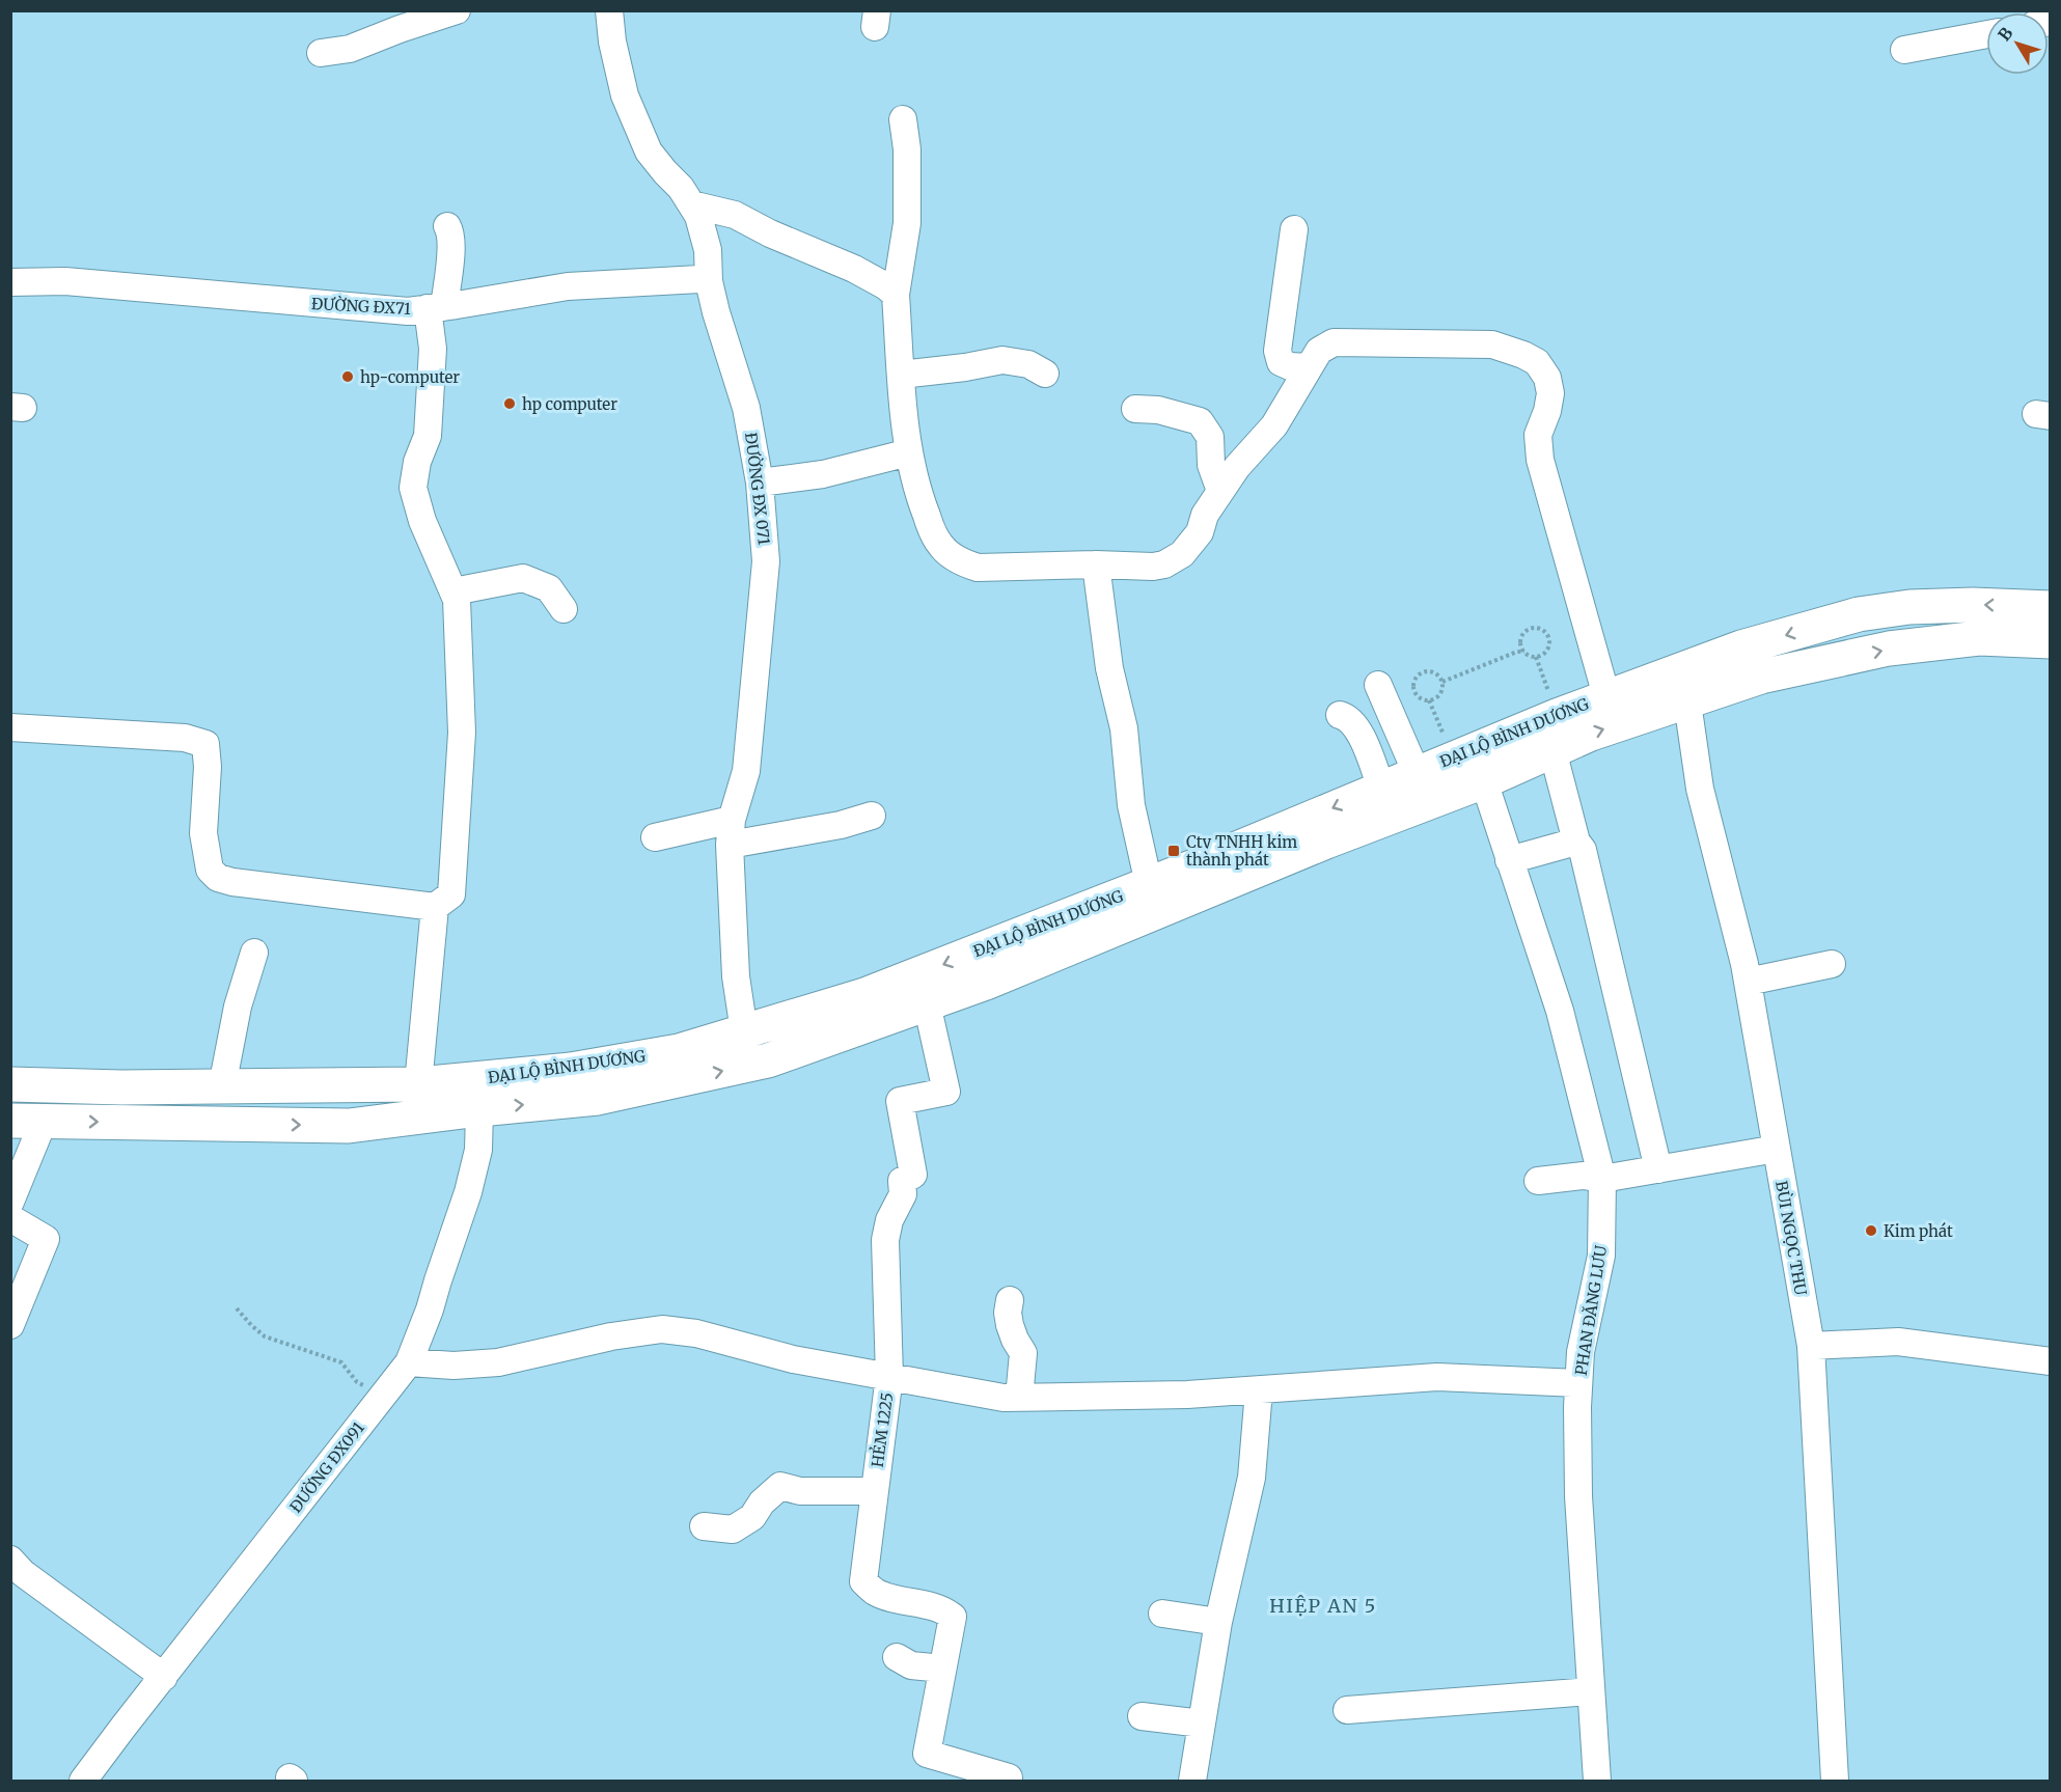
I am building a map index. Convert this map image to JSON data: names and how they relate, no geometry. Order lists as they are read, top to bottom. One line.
{"streets":{"highway":["ĐẠI LỘ BÌNH DƯƠNG"],"street":["ĐƯỜNG ĐX71","ĐƯỜNG ĐX 071","BÙI NGỌC THU","PHAN ĐĂNG LƯU","HẺM 1225","ĐƯỜNG ĐX091"]},"crossings":[["ĐƯỜNG ĐX71","ĐƯỜNG ĐX 071"],["ĐƯỜNG ĐX 071","ĐẠI LỘ BÌNH DƯƠNG"],["ĐẠI LỘ BÌNH DƯƠNG","BÙI NGỌC THU"],["ĐẠI LỘ BÌNH DƯƠNG","PHAN ĐĂNG LƯU"],["ĐẠI LỘ BÌNH DƯƠNG","HẺM 1225"],["ĐẠI LỘ BÌNH DƯƠNG","ĐƯỜNG ĐX091"]],"districts":["HIỆP AN 5"],"places":{"other":["hp-computer","hp computer","Kim phát"],"transit":["Cty TNHH kim thành phát"]},"north":"top left"}
